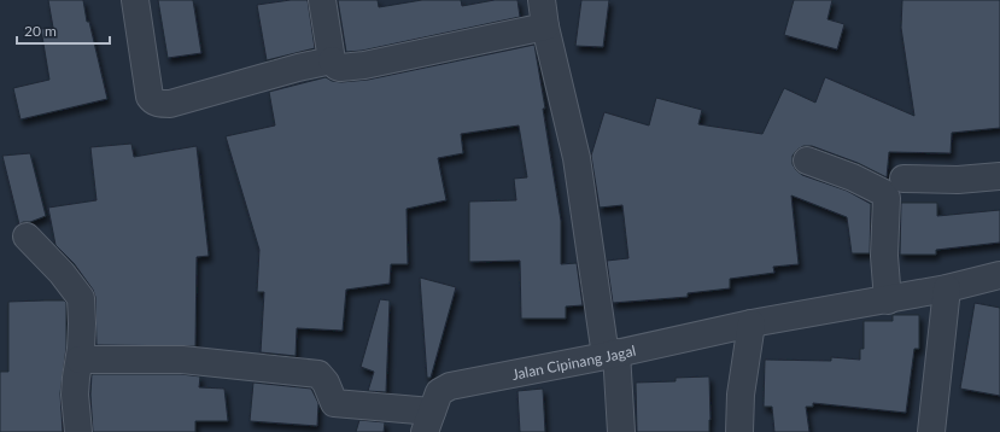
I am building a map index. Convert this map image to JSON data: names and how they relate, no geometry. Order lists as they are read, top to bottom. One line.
{"streets":{"street":["Jalan Cipinang Jagal"]},"scale_bar":"20 m"}
